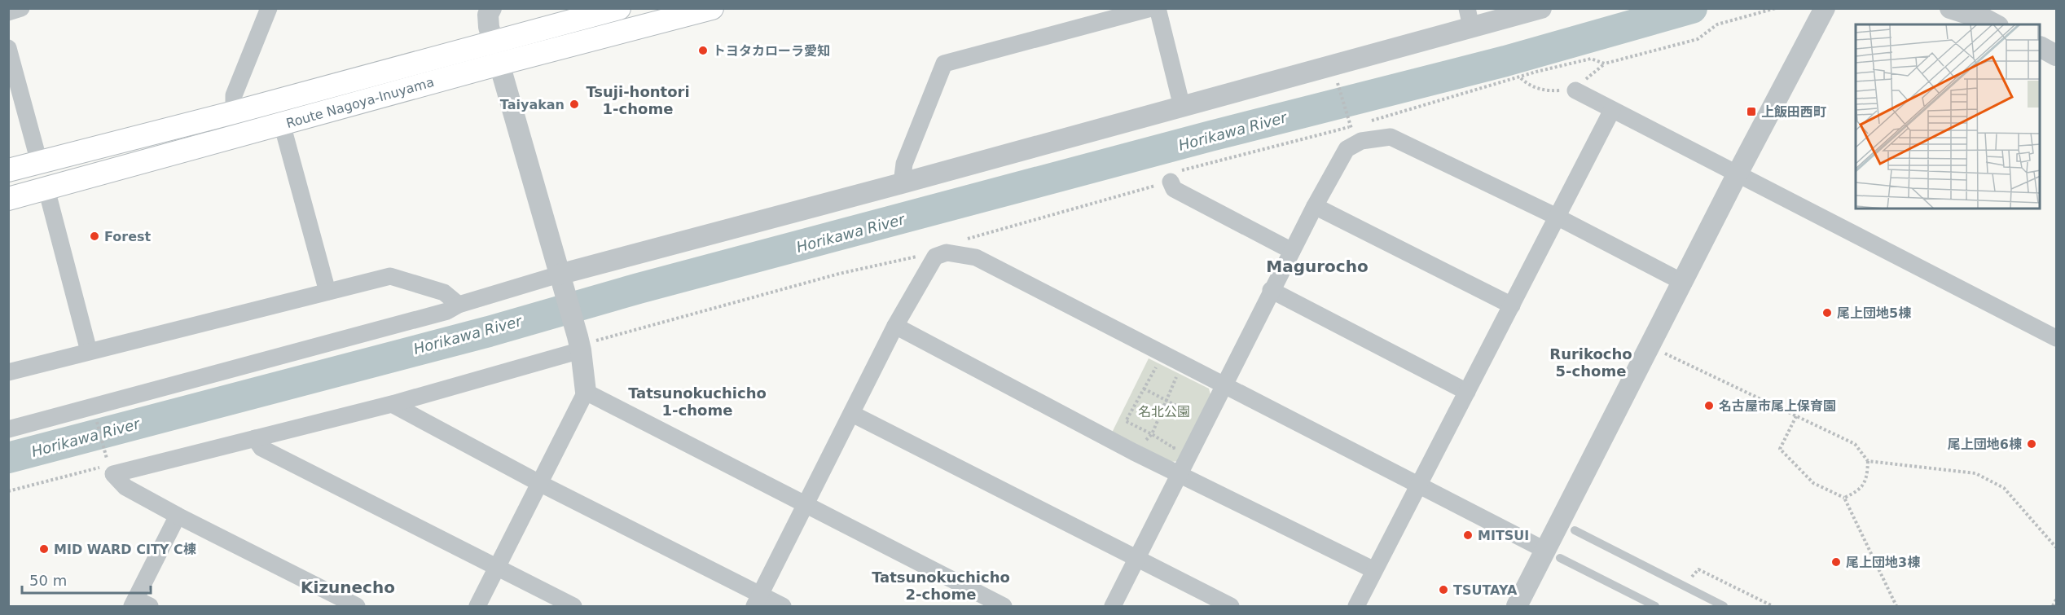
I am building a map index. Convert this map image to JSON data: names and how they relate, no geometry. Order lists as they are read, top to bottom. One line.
{"streets":{"main road":["Route Nagoya-Inuyama"]},"districts":["Tsuji-hontori 1-chome","Magurocho","Rurikocho 5-chome","Tatsunokuchicho 1-chome","Tatsunokuchicho 2-chome","Kizunecho"],"water":["Horikawa River"],"parks":["名北公園"],"places":{"other":["トヨタカローラ愛知","Taiyakan","Forest","尾上団地5棟","名古屋市尾上保育園","尾上団地6棟","MITSUI","MID WARD CITY C棟","尾上団地3棟","TSUTAYA"],"transit":["上飯田西町"]},"scale_bar":"50 m"}
